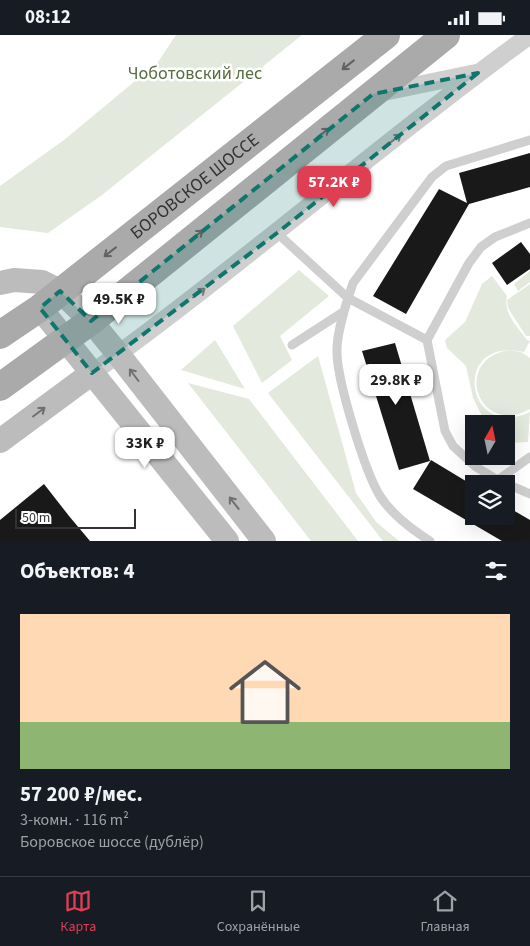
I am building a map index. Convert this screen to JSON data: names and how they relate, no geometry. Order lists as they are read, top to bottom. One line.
{"streets":{"main road":["БОРОВСКОЕ ШОССЕ"]},"parks":["Чоботовский лес"],"scale_bar":"50 m","north":"top","page":{"status":"08:12","price":["57.2K ₽","49.5K ₽","29.8K ₽","33K ₽"],"scale":"50 m","heading":"Объектов: 4","list":[{"name":"57 200 ₽/мес.","note":"3-комн. · 116 m² · Боровское шоссе (дублёр)"}],"tabs":["Карта","Сохранённые","Главная"]}}
